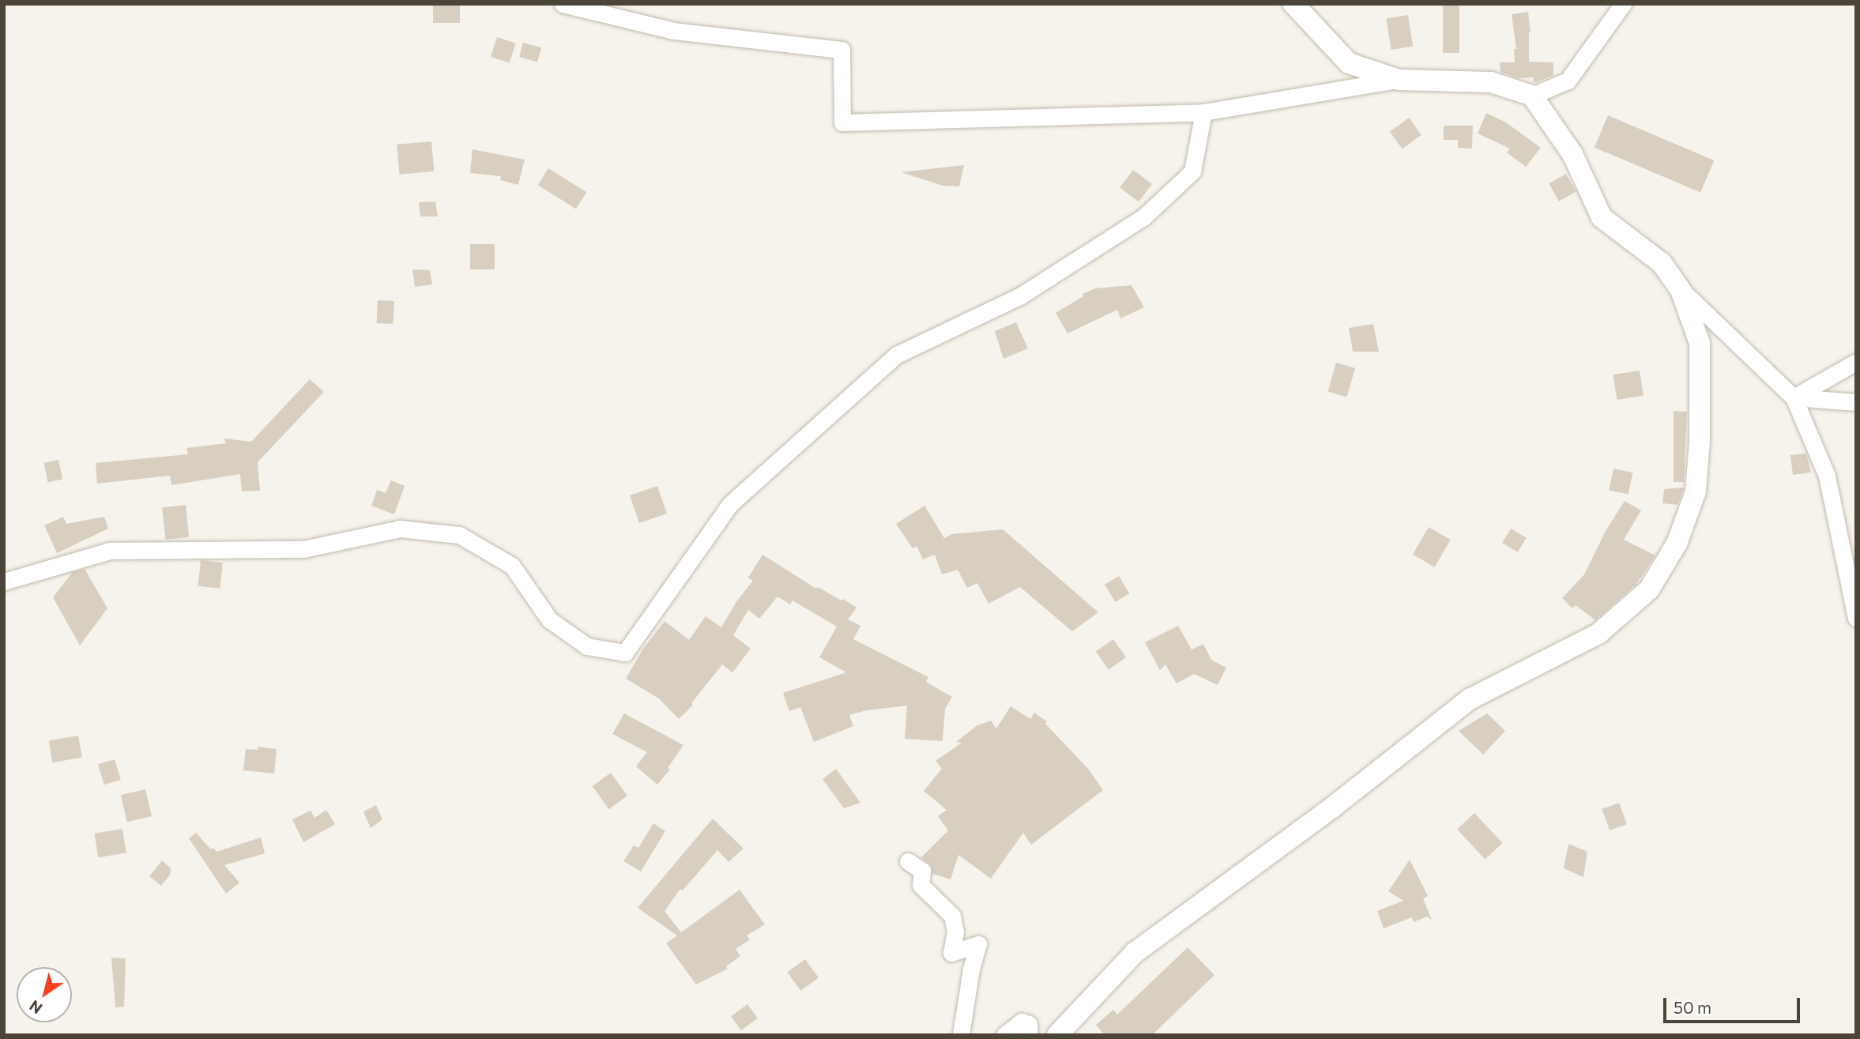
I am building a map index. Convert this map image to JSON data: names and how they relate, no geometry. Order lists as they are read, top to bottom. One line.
{"scale_bar":"50 m","north":"bottom left"}
